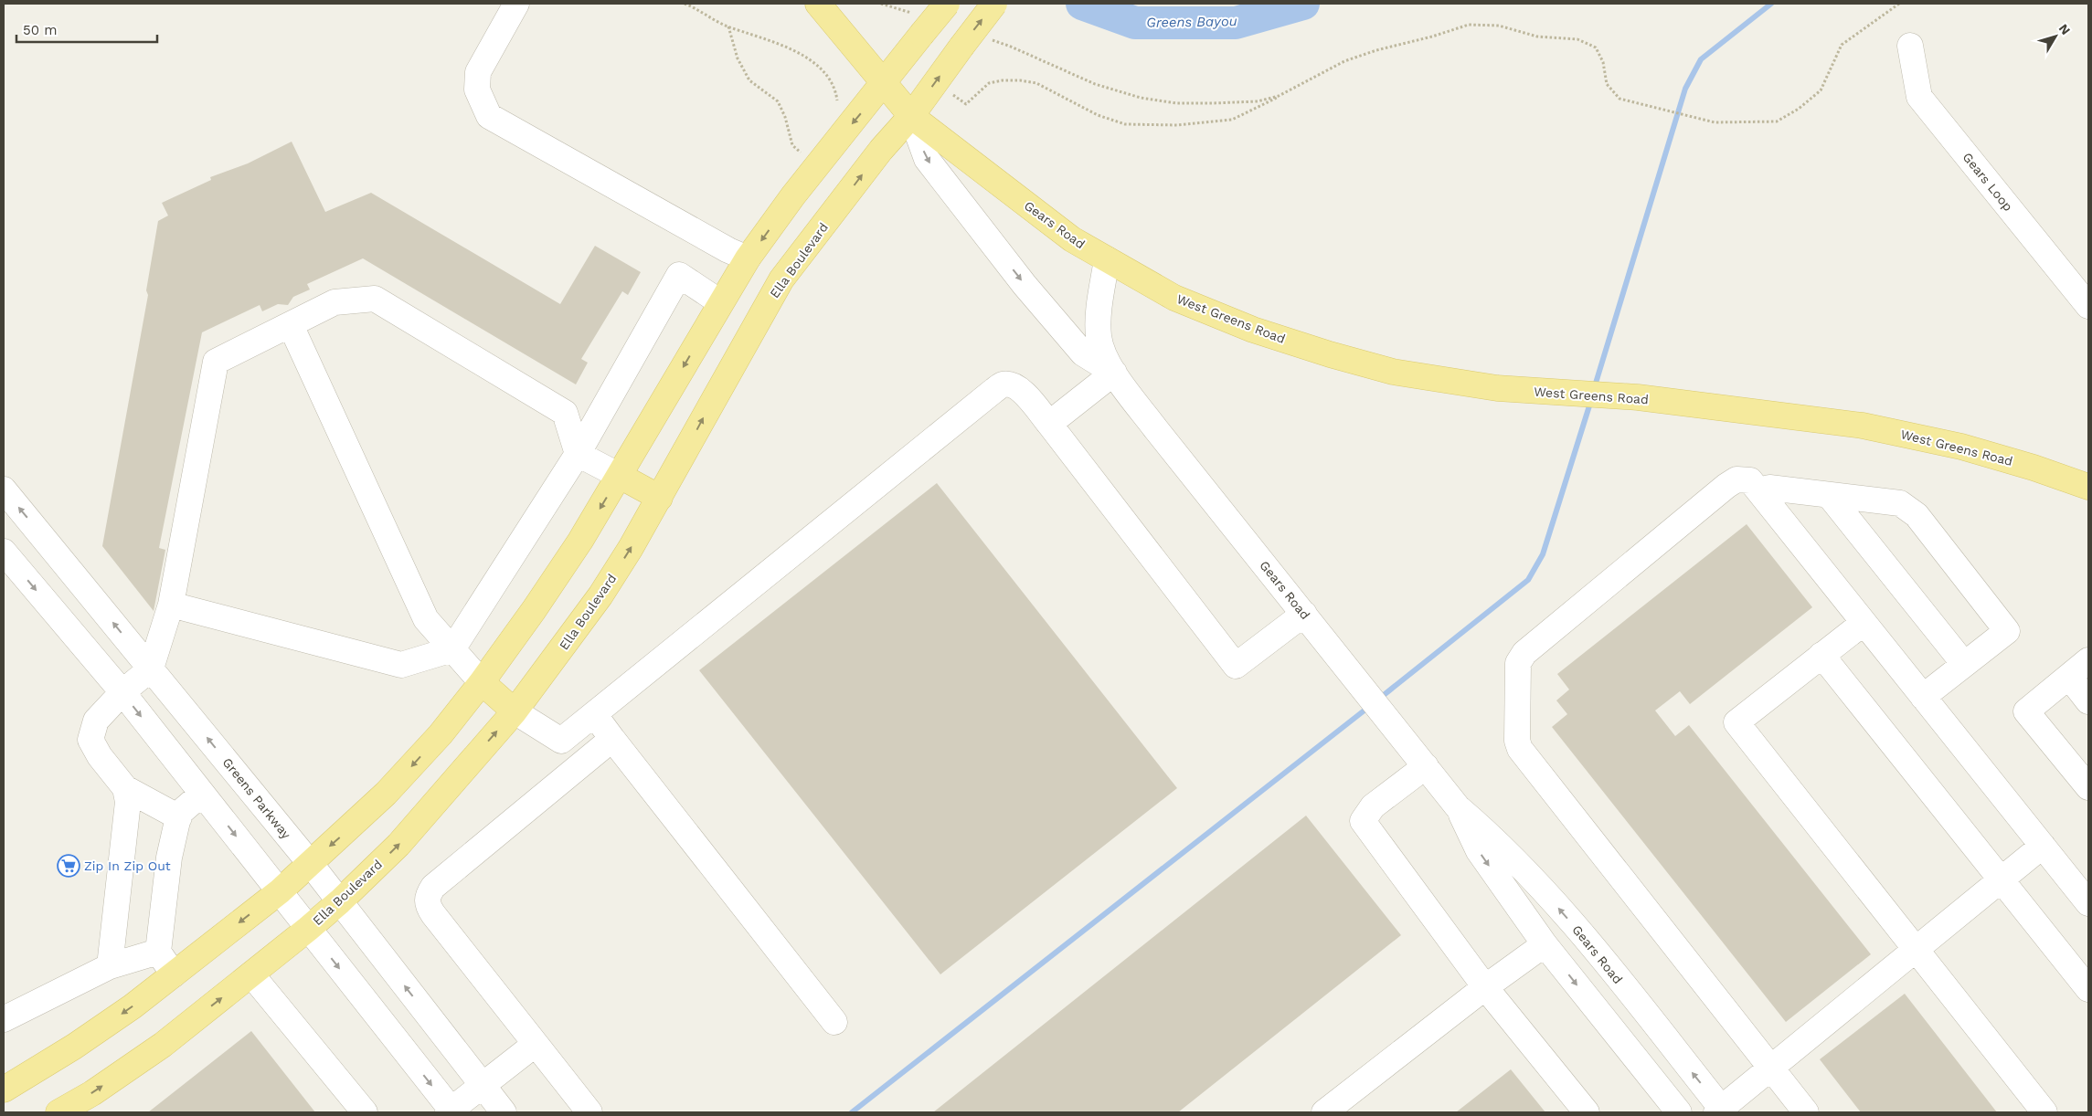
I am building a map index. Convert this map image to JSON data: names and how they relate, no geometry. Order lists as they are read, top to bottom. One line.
{"streets":{"main road":["Gears Road","Ella Boulevard","West Greens Road"],"street":["Gears Loop","Greens Parkway"]},"crossings":[["Gears Road","Ella Boulevard"],["Gears Road","West Greens Road"],["Ella Boulevard","Greens Parkway"]],"water":["Greens Bayou"],"places":{"supermarket":["Zip In Zip Out"]},"scale_bar":"50 m","north":"top right"}
